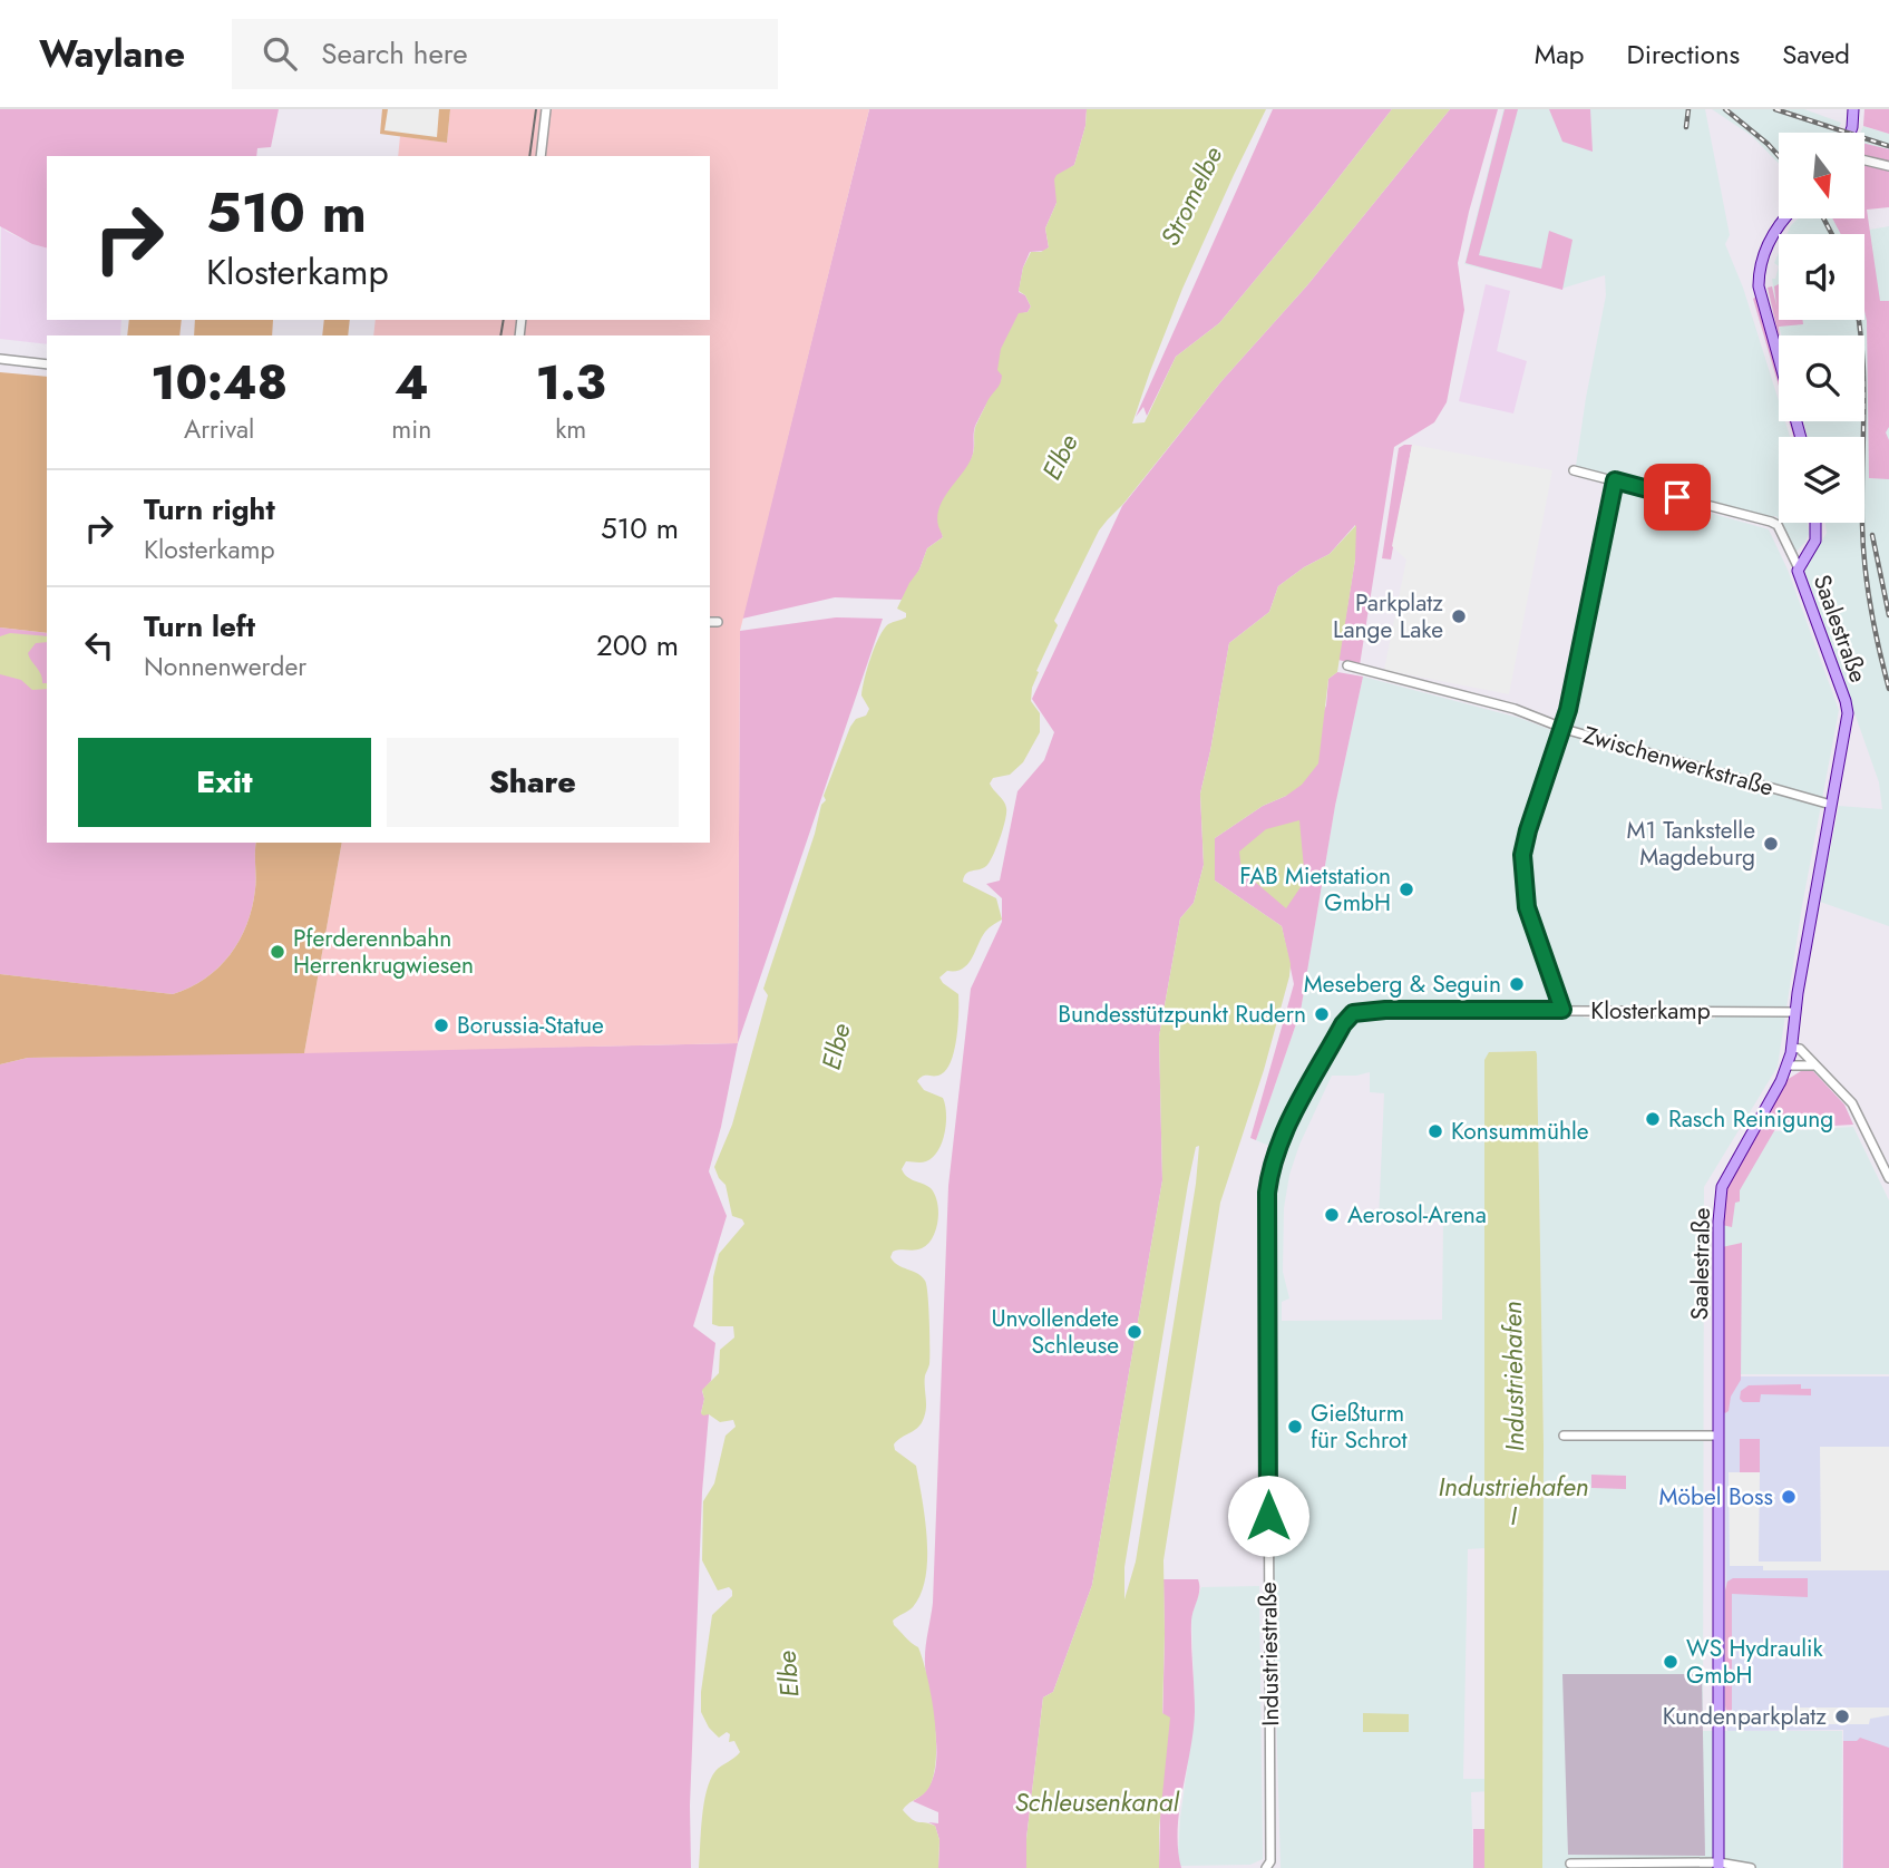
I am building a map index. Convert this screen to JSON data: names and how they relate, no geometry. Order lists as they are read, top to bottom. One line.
{"streets":{"main road":["Saalestraße"],"street":["Zwischenwerkstraße","Klosterkamp","Industriestraße"]},"crossings":[["Saalestraße","Zwischenwerkstraße"],["Saalestraße","Klosterkamp"],["Klosterkamp","Industriestraße"]],"water":["Stromelbe","Elbe","Industriehafen","Industriehafen I","Schleusenkanal"],"places":["Parkplatz Lange Lake","M1 Tankstelle Magdeburg","FAB Mietstation GmbH","Pferderennbahn Herrenkrugwiesen","Meseberg & Seguin","Bundesstützpunkt Rudern","Borussia-Statue","Rasch Reinigung","Konsummühle","Aerosol-Arena","Unvollendete Schleuse","Gießturm für Schrot","Möbel Boss","WS Hydraulik GmbH","Kundenparkplatz"],"north":"bottom","page":{"header":"Waylane","search":"Search here","nav":["Map","Directions","Saved"],"turn":["510 m","Klosterkamp"],"eta":["10:48","Arrival","4","min","1.3","km"],"list":[{"name":"Turn right","note":"Klosterkamp","value":"510 m"},{"name":"Turn left","note":"Nonnenwerder","value":"200 m"}],"buttons":["Exit","Share"]}}
